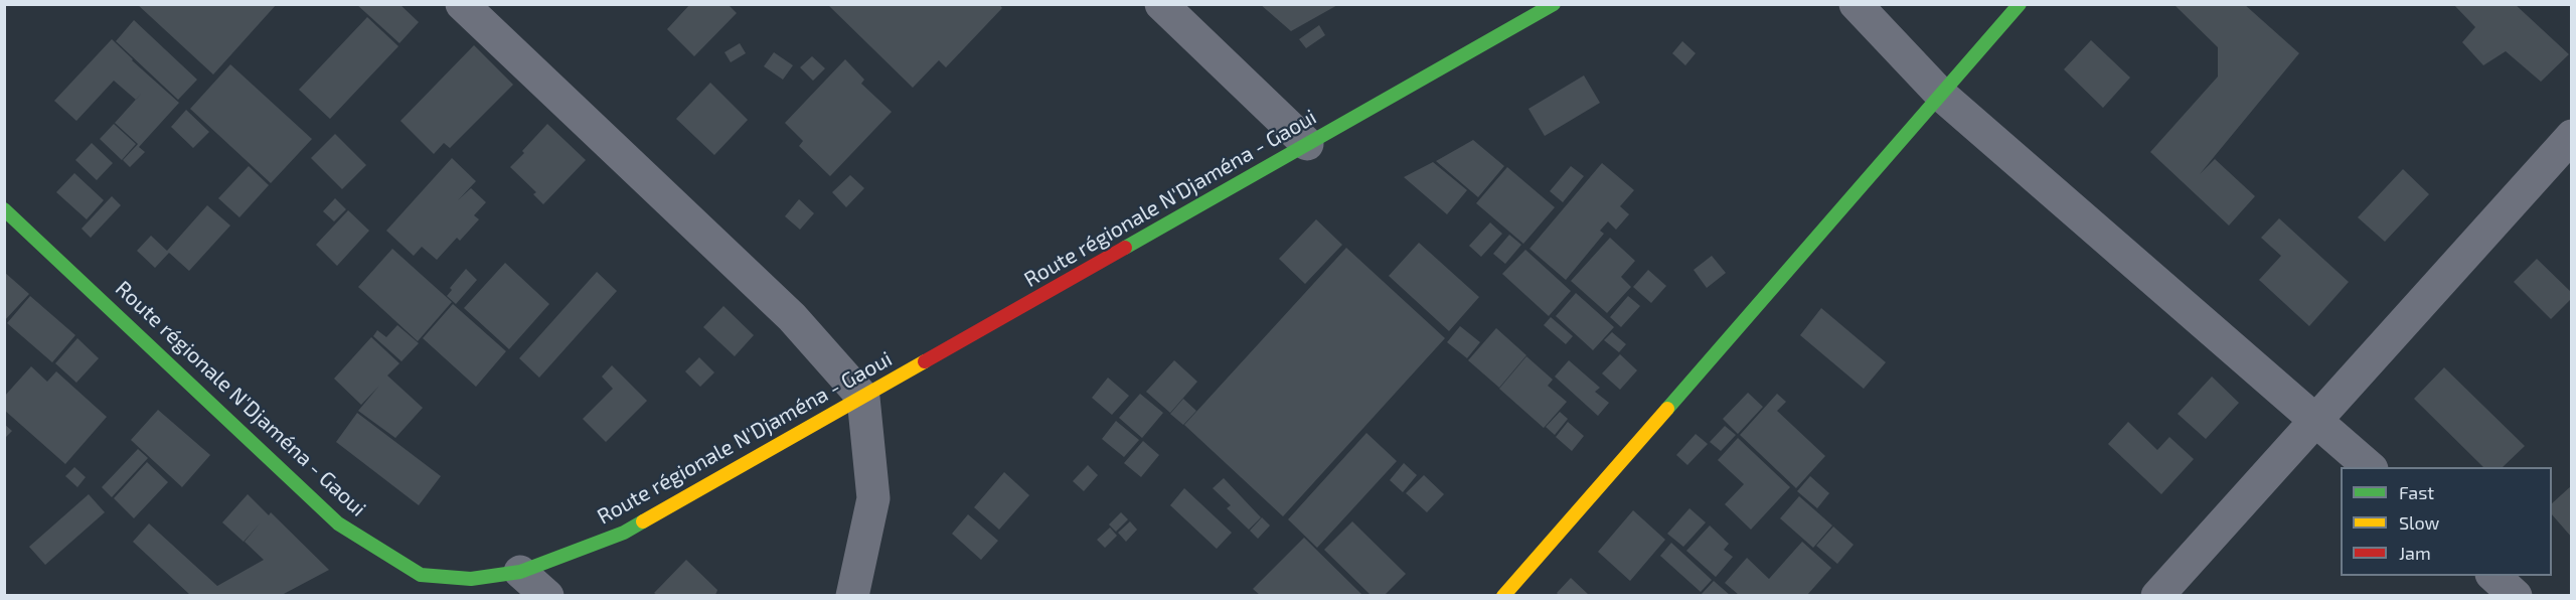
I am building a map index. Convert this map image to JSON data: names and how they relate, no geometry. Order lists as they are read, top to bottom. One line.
{"streets":{"street":["Route régionale N'Djaména - Gaoui"]},"legend":["Fast","Slow","Jam"]}
